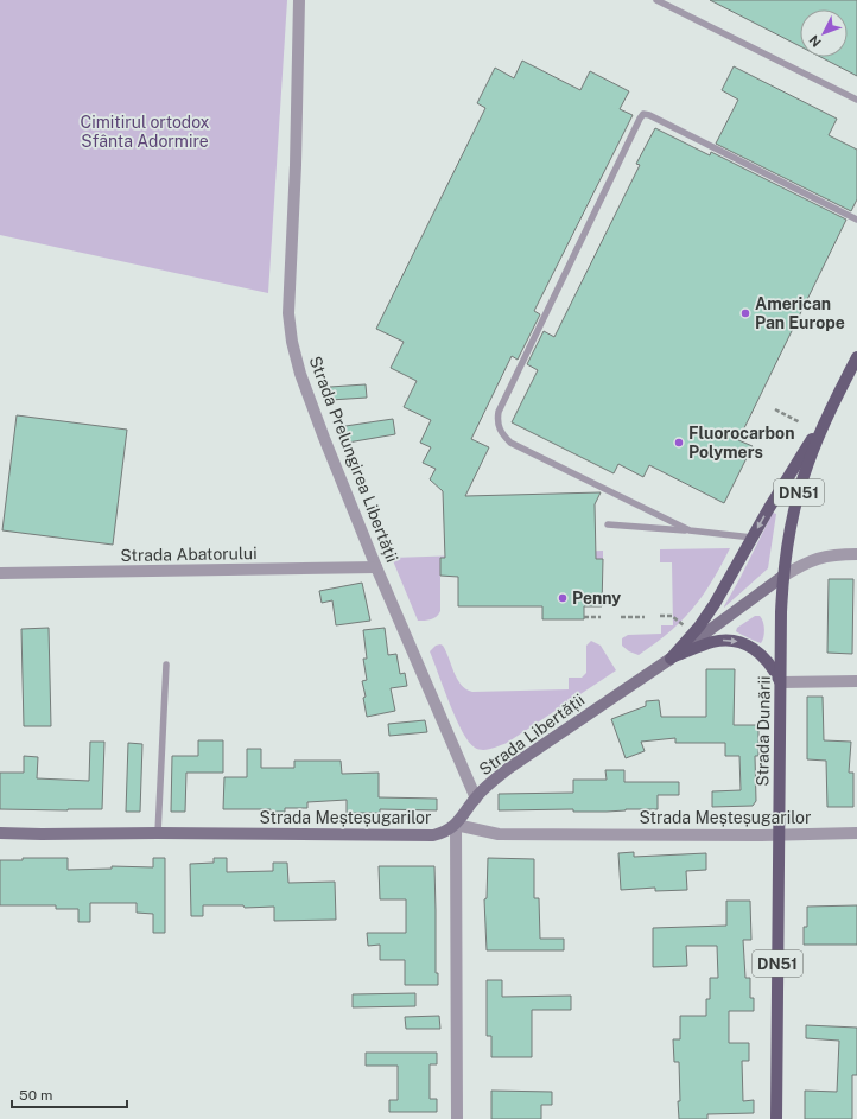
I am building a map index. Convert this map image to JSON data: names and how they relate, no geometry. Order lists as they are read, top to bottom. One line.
{"streets":{"main road":["DN51","Strada Dunării"],"street":["Strada Prelungirea Libertății","Strada Abatorului","Strada Libertății","Strada Meșteșugarilor"]},"crossings":[["Strada Prelungirea Libertății","Strada Abatorului"],["Strada Prelungirea Libertății","Strada Libertății"],["Strada Dunării","Strada Libertății"],["Strada Dunării","Strada Meșteșugarilor"],["Strada Libertății","Strada Meșteșugarilor"]],"parks":["Cimitirul ortodox Sfânta Adormire"],"places":["American Pan Europe","Fluorocarbon Polymers","Penny"],"scale_bar":"50 m","north":"bottom left"}
